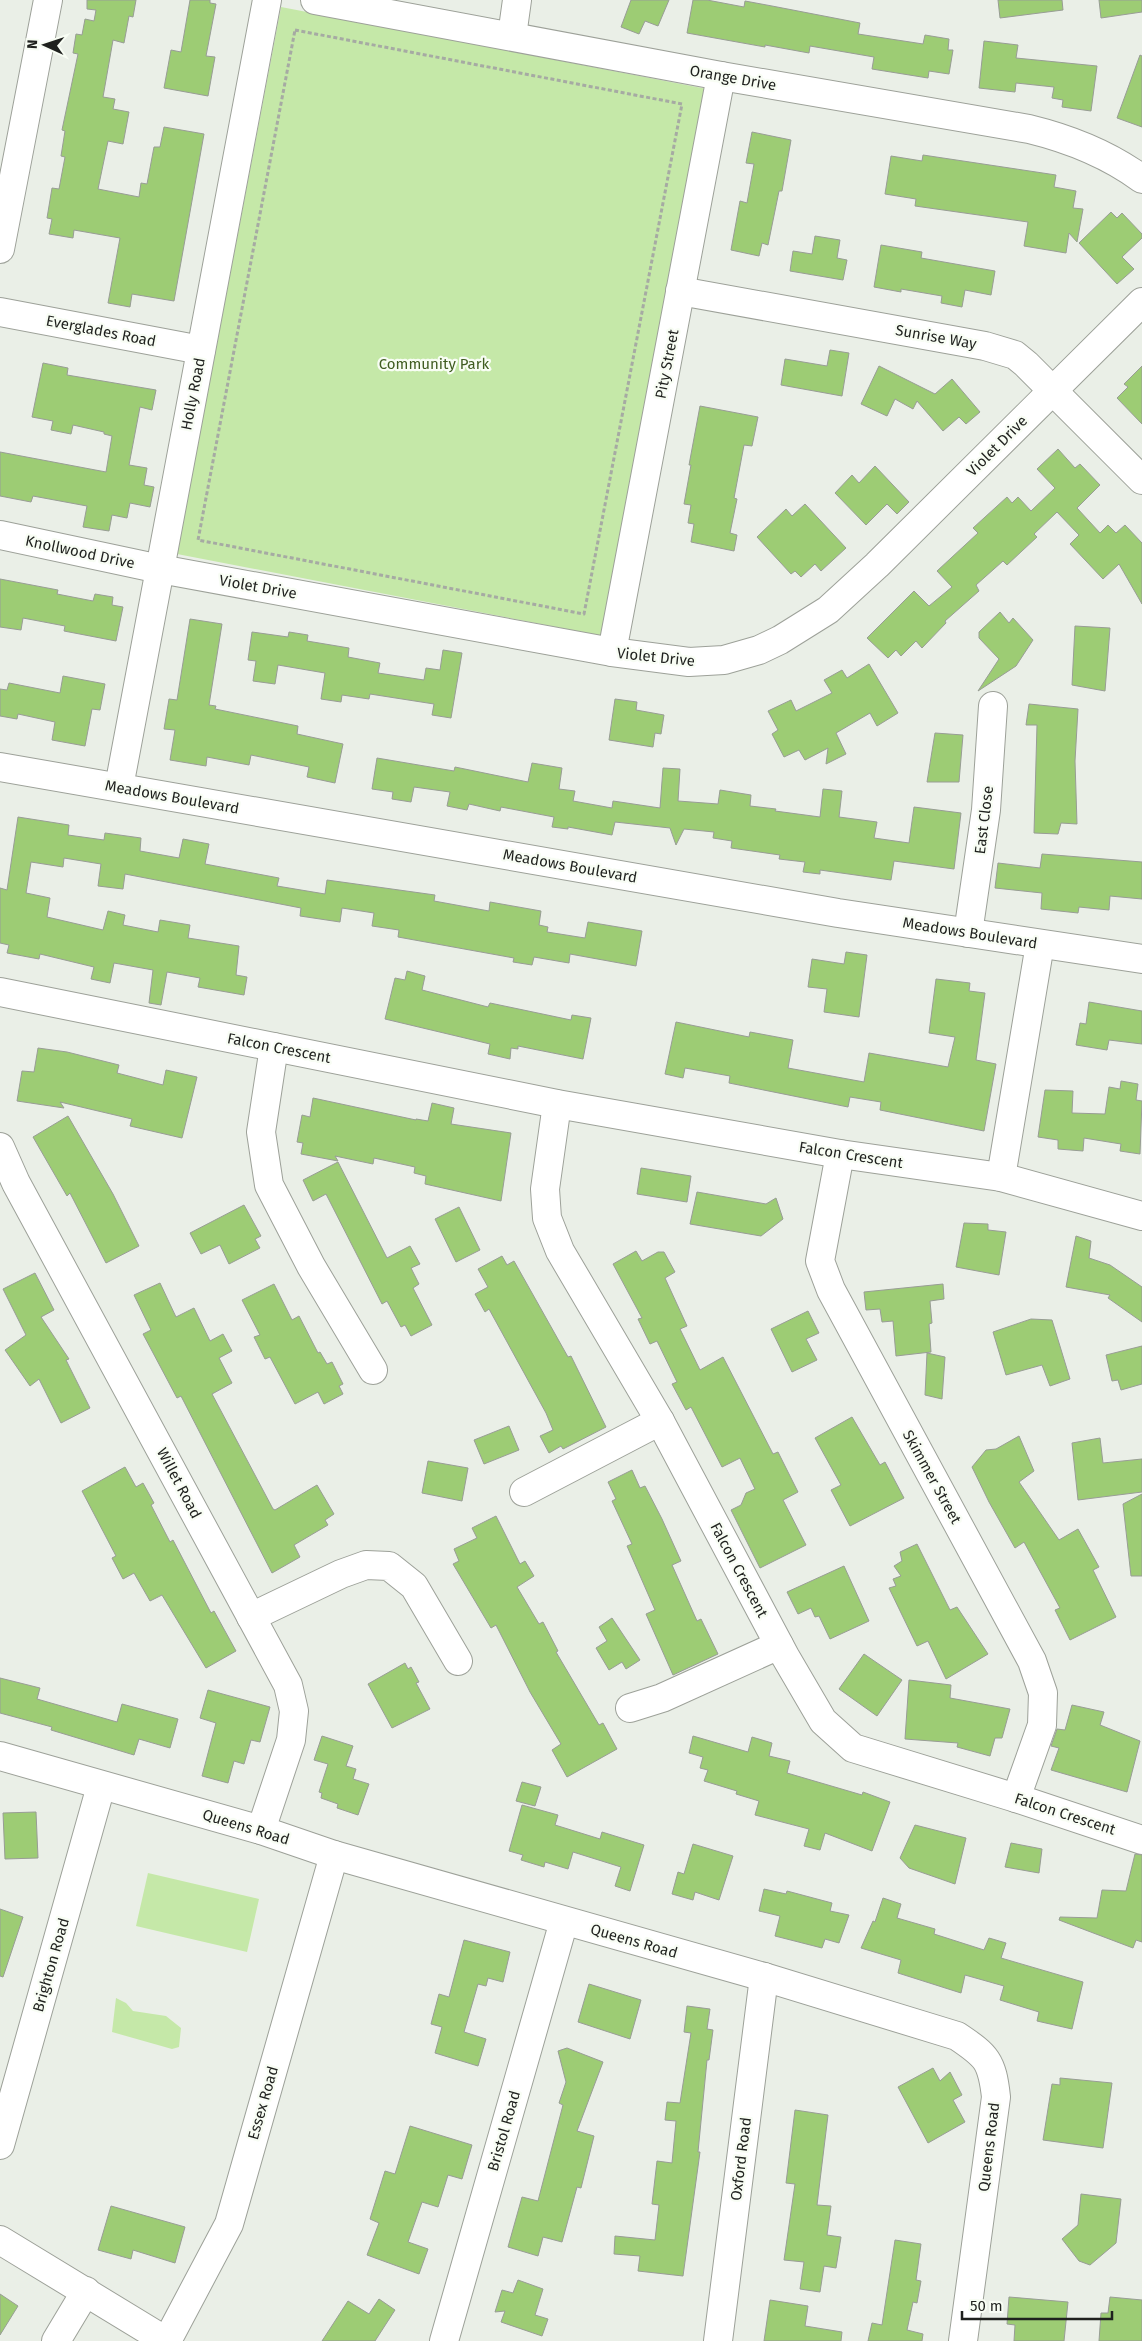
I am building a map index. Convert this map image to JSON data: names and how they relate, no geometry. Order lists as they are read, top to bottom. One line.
{"streets":{"street":["Orange Drive","Everglades Road","Sunrise Way","Pity Street","Holly Road","Violet Drive","Knollwood Drive","Meadows Boulevard","East Close","Falcon Crescent","Skimmer Street","Willet Road","Queens Road","Brighton Road","Essex Road","Bristol Road","Oxford Road"]},"crossings":[["Orange Drive","Pity Street"],["Everglades Road","Holly Road"],["Sunrise Way","Pity Street"],["Sunrise Way","Violet Drive"],["Pity Street","Violet Drive"],["Holly Road","Violet Drive"],["Holly Road","Knollwood Drive"],["Holly Road","Meadows Boulevard"],["Violet Drive","Knollwood Drive"],["Meadows Boulevard","East Close"],["Falcon Crescent","Skimmer Street"],["Willet Road","Queens Road"],["Queens Road","Brighton Road"],["Queens Road","Essex Road"],["Queens Road","Bristol Road"],["Queens Road","Oxford Road"]],"parks":["Community Park"],"scale_bar":"50 m","north":"left"}
